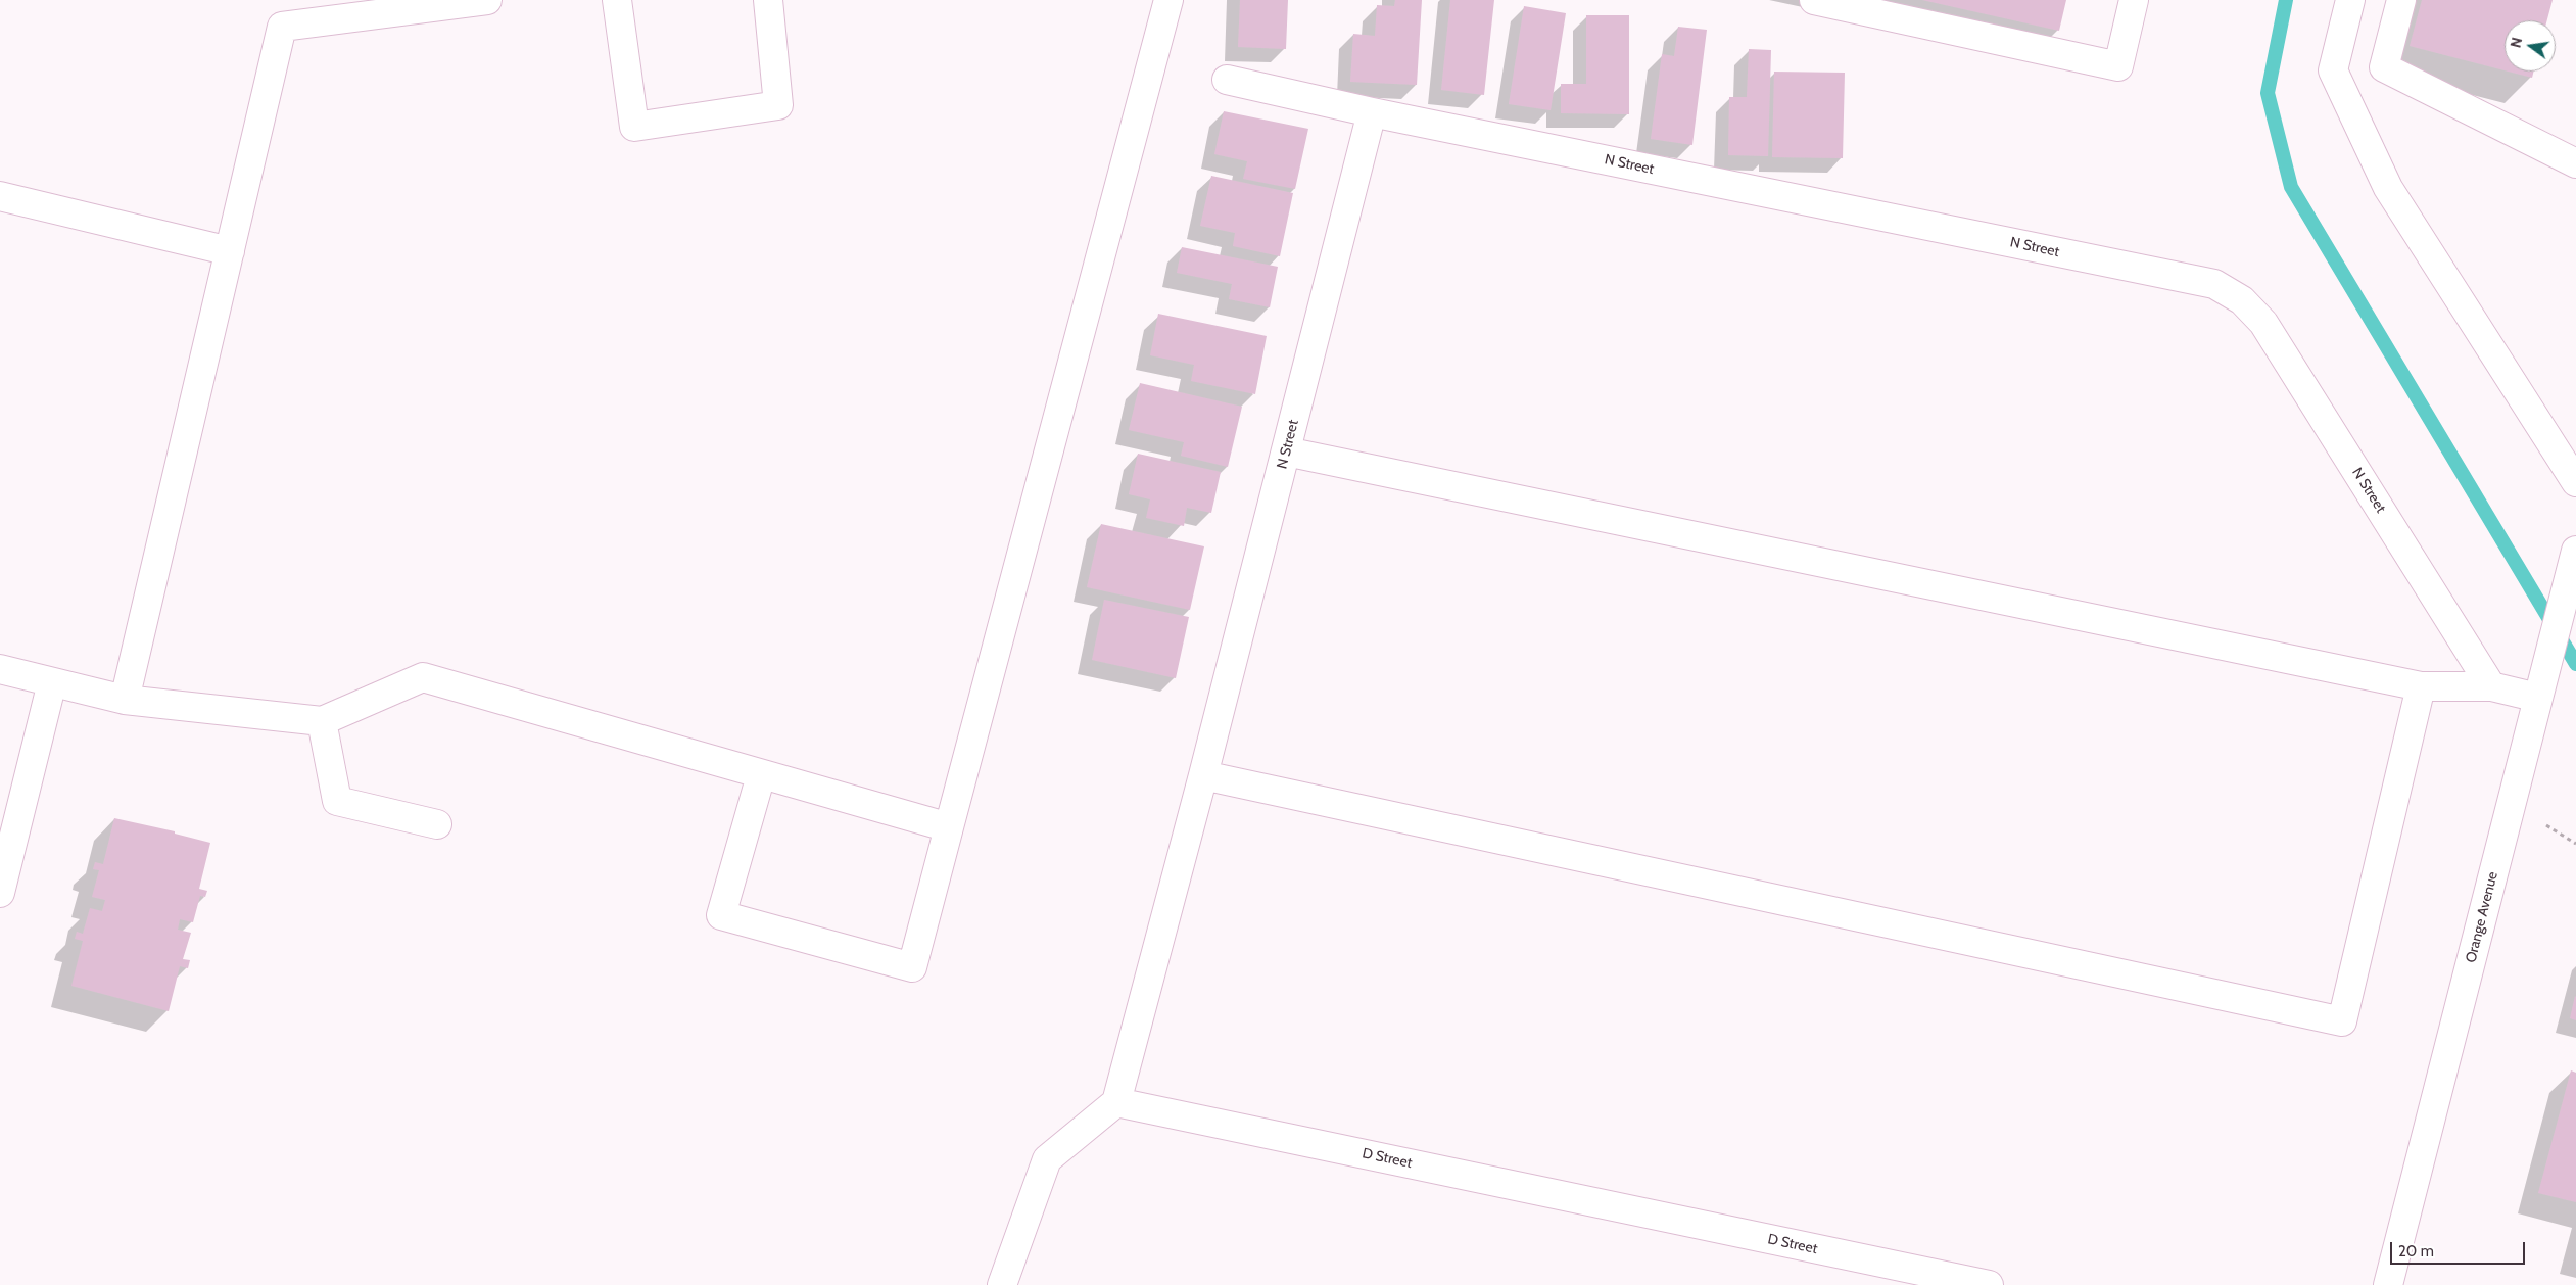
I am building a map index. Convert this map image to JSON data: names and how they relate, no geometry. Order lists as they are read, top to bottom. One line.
{"streets":{"street":["N Street","Orange Avenue","D Street"]},"scale_bar":"20 m","north":"left"}
